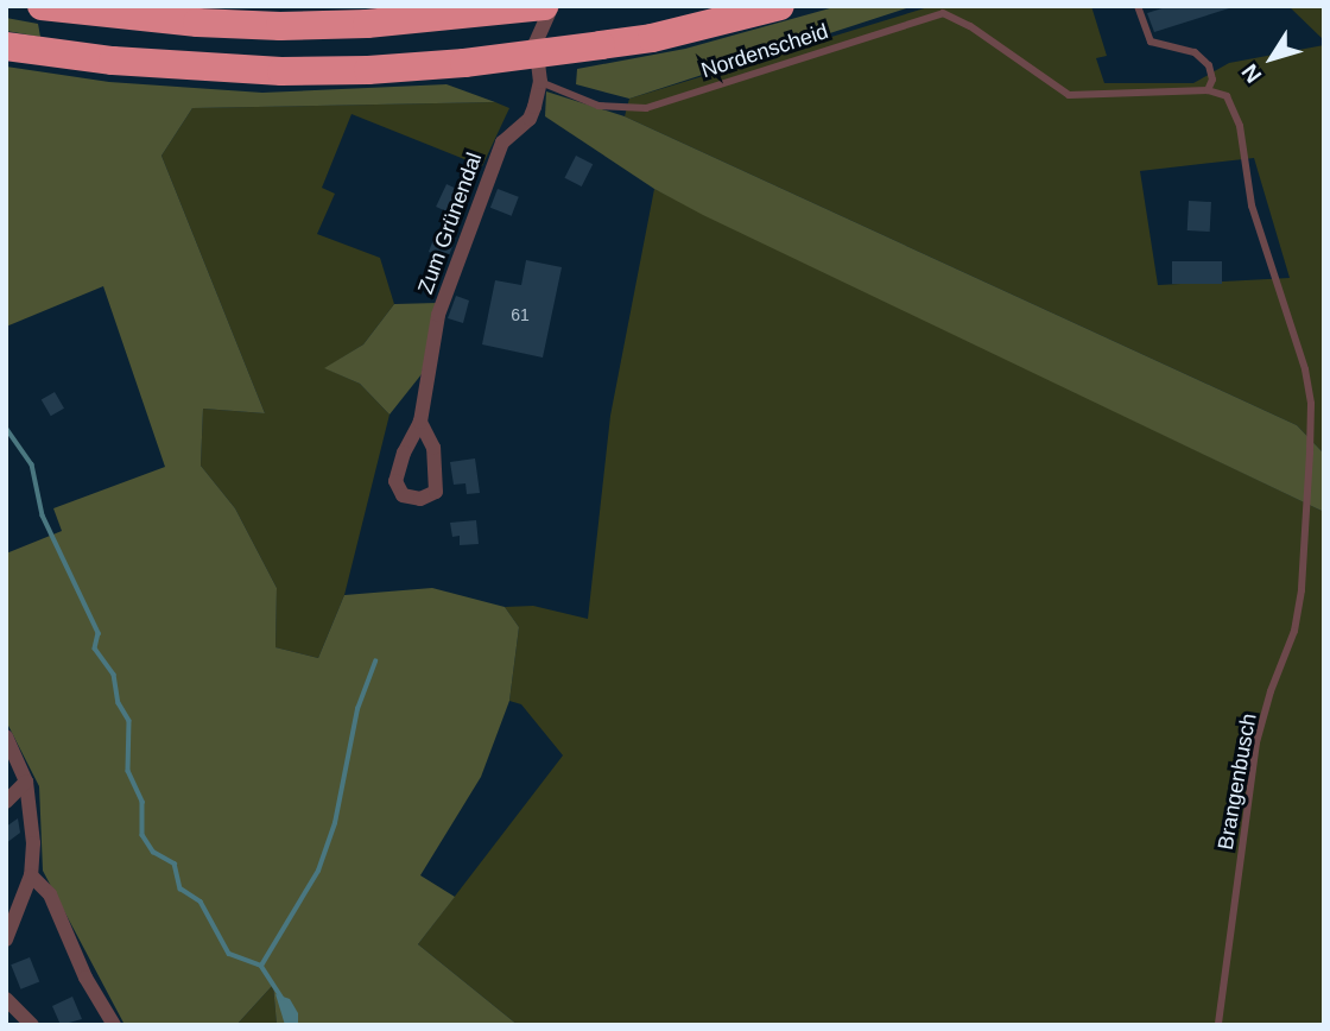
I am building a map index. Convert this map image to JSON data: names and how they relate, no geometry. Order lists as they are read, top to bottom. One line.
{"streets":{"street":["Zum Grünendal"],"lane":["Nordenscheid","Brangenbusch"]},"crossings":[["Nordenscheid","Zum Grünendal"],["Nordenscheid","Brangenbusch"]],"house_numbers":["61"],"north":"bottom left"}
